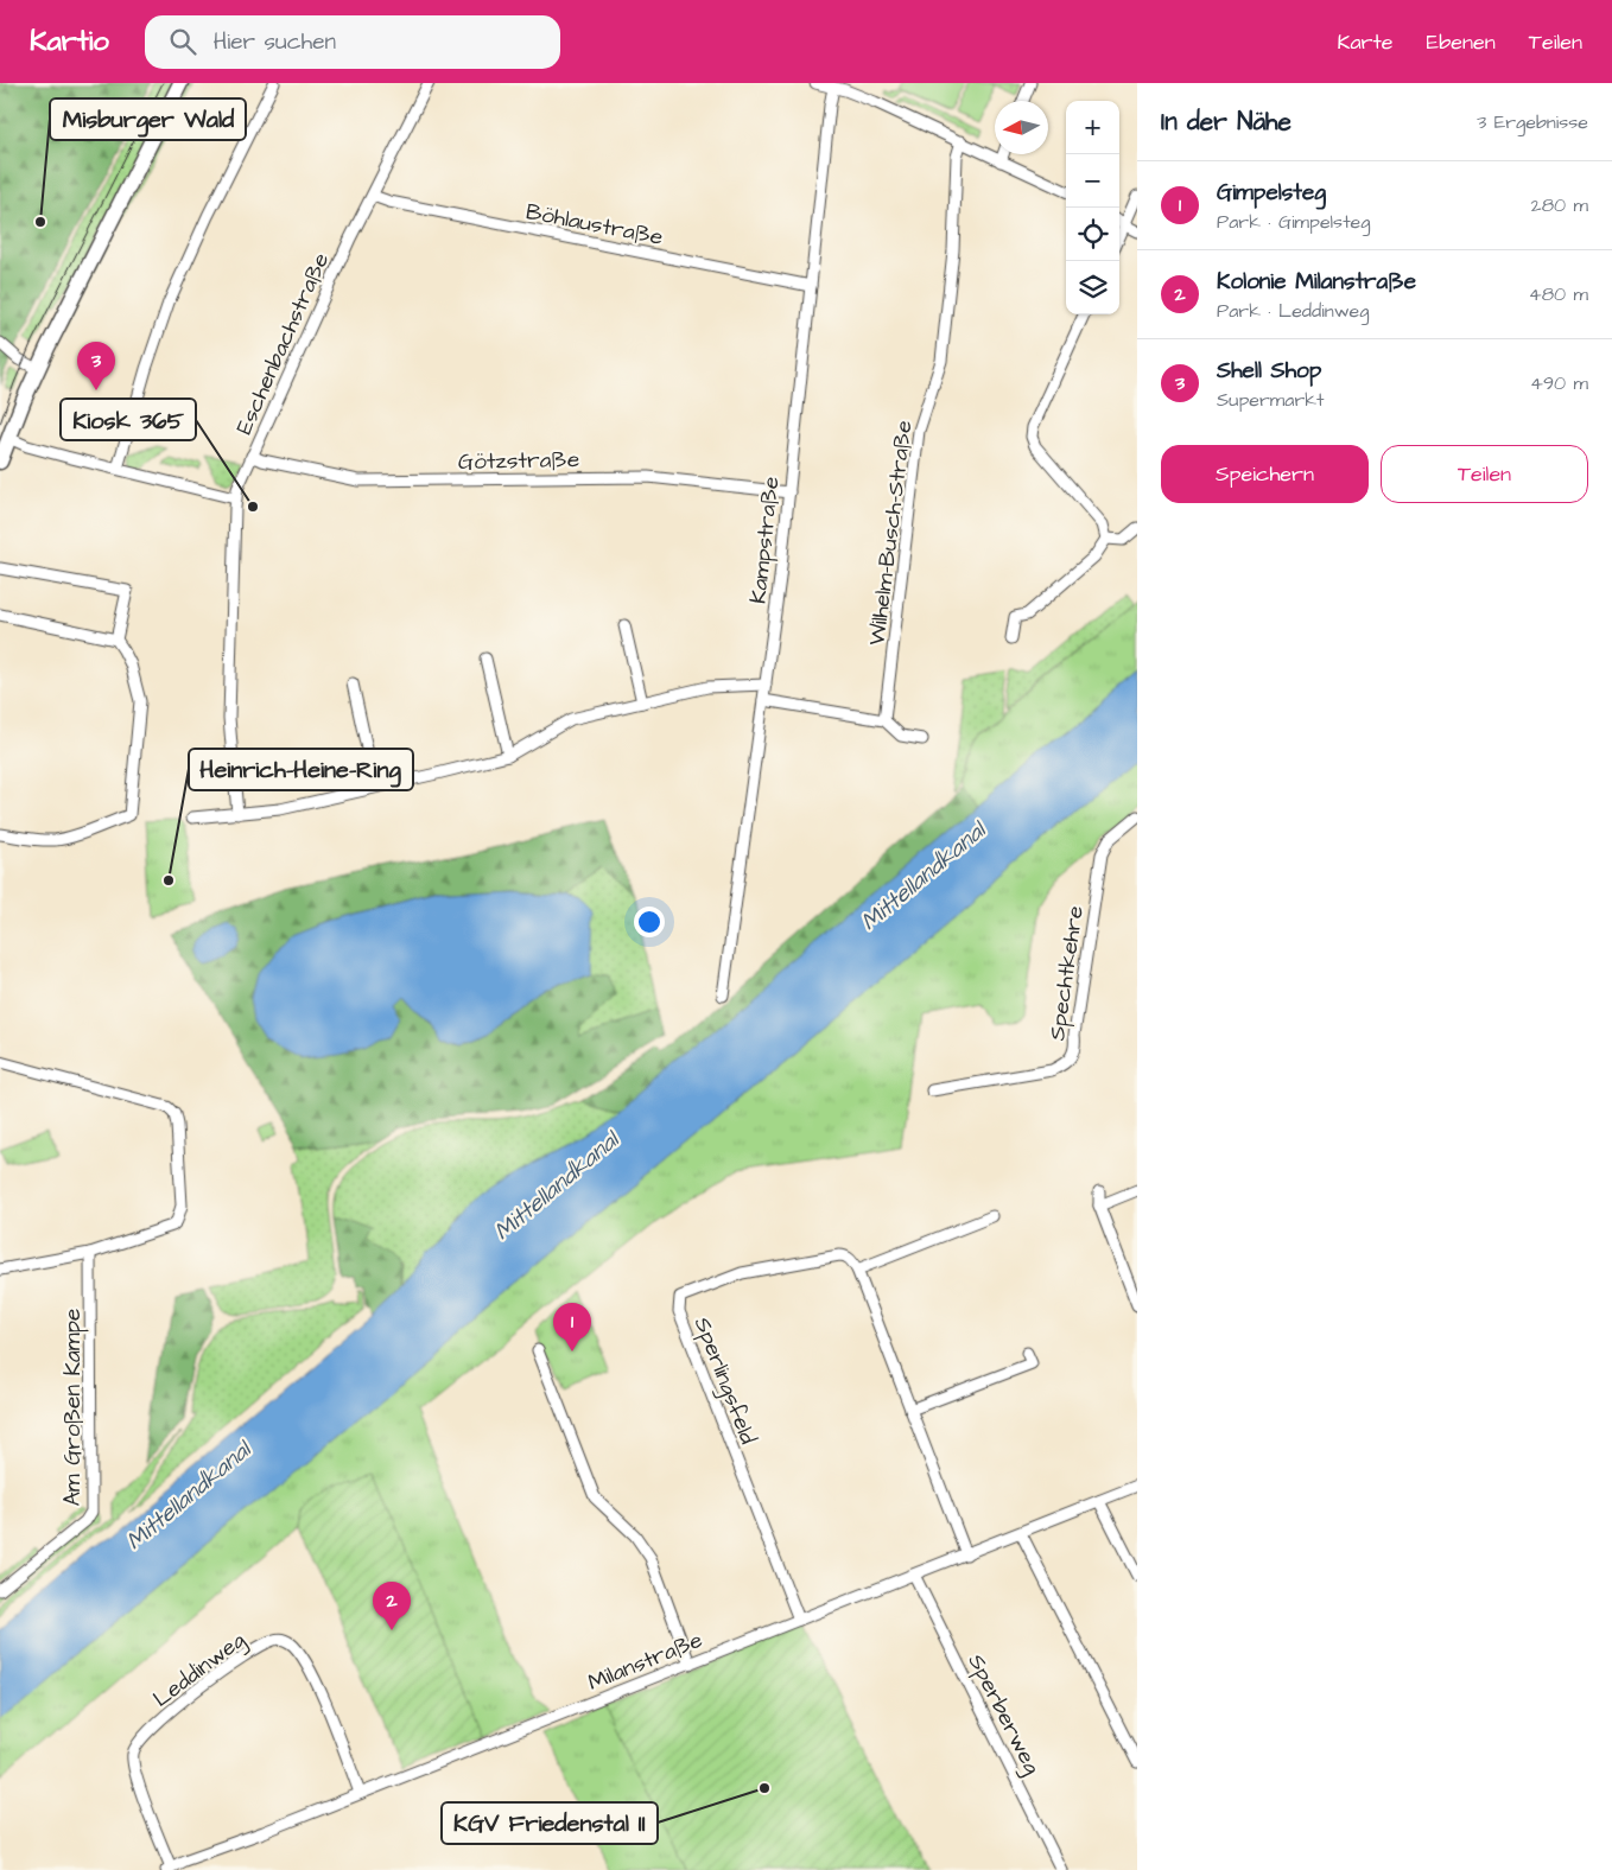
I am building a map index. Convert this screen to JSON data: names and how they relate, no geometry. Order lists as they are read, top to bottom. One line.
{"streets":{"street":["Böhlaustraße","Eschenbachstraße","Götzstraße","Wilhelm-Busch-Straße","Kampstraße","Spechtkehre","Sperlingsfeld","Am Großen Kampe","Milanstraße","Leddinweg","Sperberweg"]},"crossings":[["Böhlaustraße","Eschenbachstraße"],["Böhlaustraße","Kampstraße"],["Eschenbachstraße","Götzstraße"],["Götzstraße","Kampstraße"],["Sperlingsfeld","Milanstraße"],["Milanstraße","Leddinweg"],["Milanstraße","Sperberweg"]],"water":["Mittellandkanal"],"places":["Misburger Wald","Kiosk 365","Heinrich-Heine-Ring","KGV Friedenstal II"],"north":"left","page":{"header":"Kartio","search":"Hier suchen","nav":["Karte","Ebenen","Teilen"],"heading":["In der Nähe","3 Ergebnisse"],"map_buttons":["+","−"],"list":[{"mark":"1","name":"Gimpelsteg","note":"Park · Gimpelsteg","value":"280 m"},{"mark":"2","name":"Kolonie Milanstraße","note":"Park · Leddinweg","value":"480 m"},{"mark":"3","name":"Shell Shop","note":"Supermarkt","value":"490 m"}],"pins":["3","1","2"],"buttons":["Speichern","Teilen"]}}
